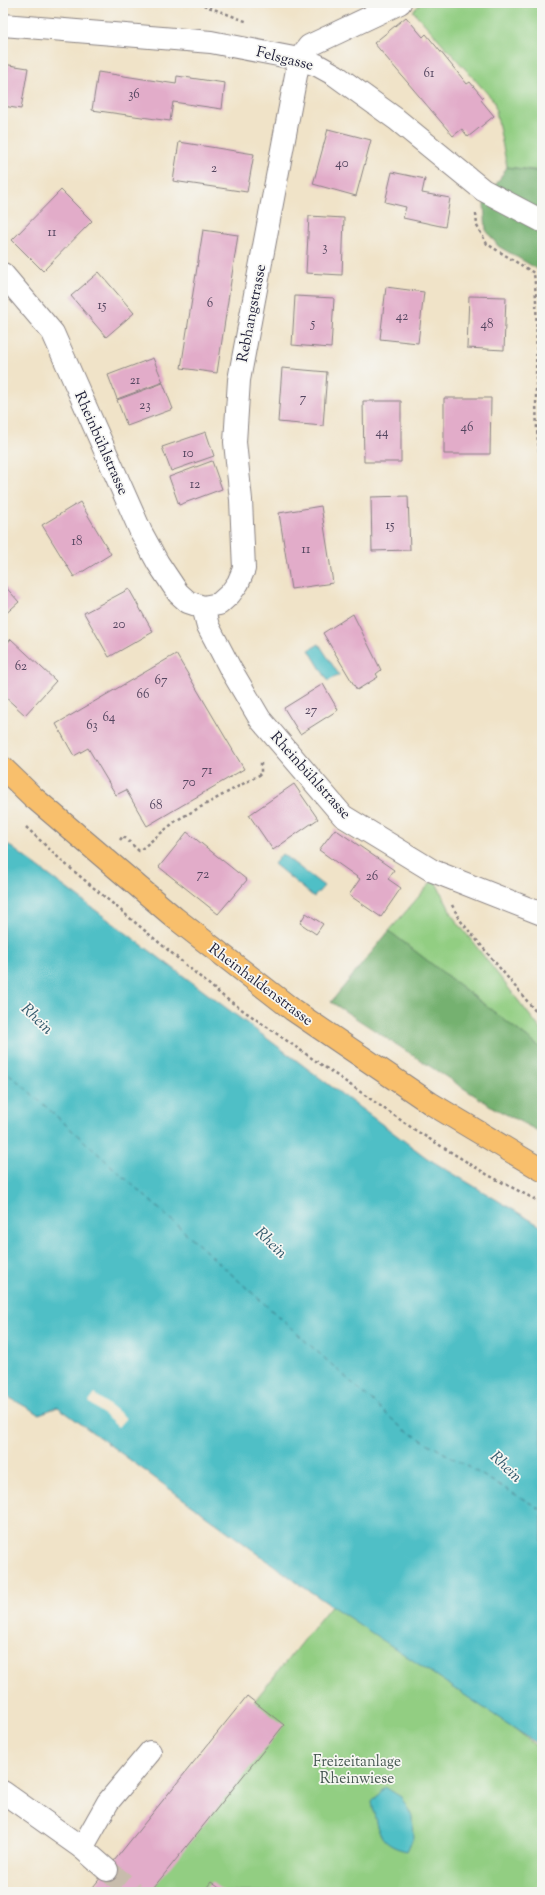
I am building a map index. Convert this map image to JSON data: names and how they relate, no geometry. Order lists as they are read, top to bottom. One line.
{"streets":{"main road":["Rheinhaldenstrasse"],"street":["Felsgasse","Rebhangstrasse","Rheinbühlstrasse"]},"crossings":[["Felsgasse","Rebhangstrasse"],["Rebhangstrasse","Rheinbühlstrasse"]],"water":["Rhein"],"parks":["Freizeitanlage Rheinwiese"],"house_numbers":["61","36","40","2","11","3","6","15","42","5","48","21","7","23","46","44","10","12","15","18","11","20","62","67","66","27","64","63","71","70","68","72","26"]}
